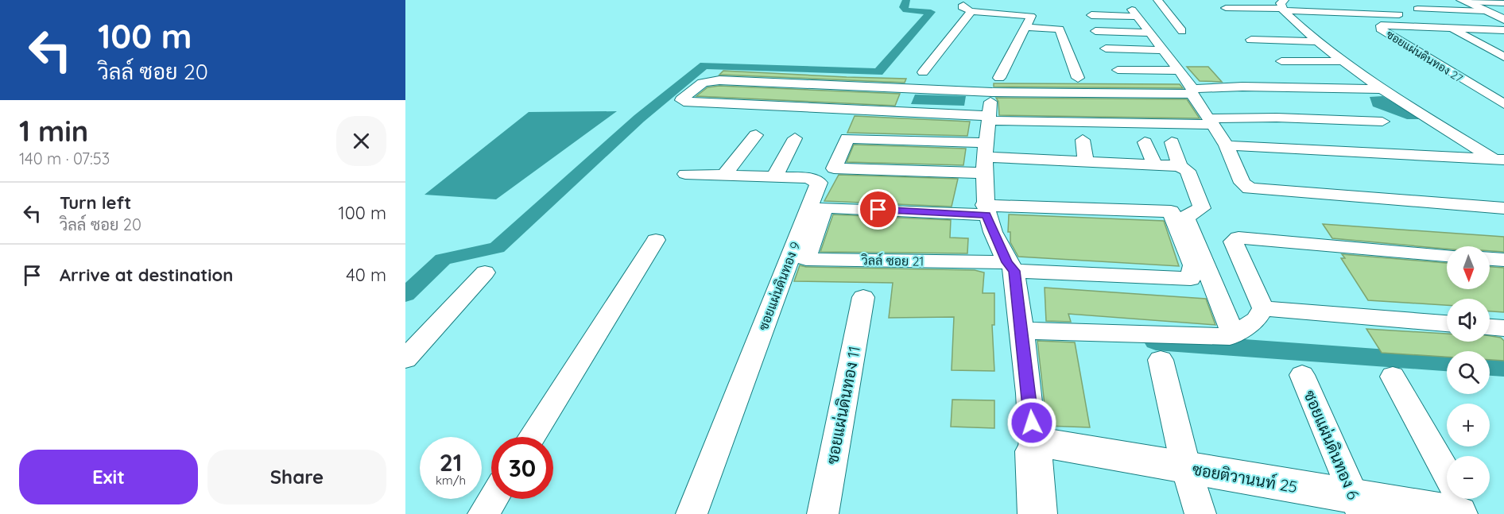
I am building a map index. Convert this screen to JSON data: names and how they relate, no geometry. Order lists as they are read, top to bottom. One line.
{"streets":{"street":["ซอยแผ่นดินทอง 27","วิลล์ ซอย 21","ซอยแผ่นดินทอง 9","ซอยแผ่นดินทอง 11","ซอยแผ่นดินทอง 6","ซอยติวานนท์ 25"]},"crossings":[["ซอยแผ่นดินทอง 6","ซอยติวานนท์ 25"]],"north":"bottom","page":{"turn":["100 m","วิลล์ ซอย 20"],"heading":["1 min","140 m · 07:53"],"list":[{"name":"Turn left","note":"วิลล์ ซอย 20","value":"100 m"},{"name":"Arrive at destination","value":"40 m"}],"map_buttons":["+","−"],"speed":"21 km/h","limit":"30","buttons":["Exit","Share"]}}
